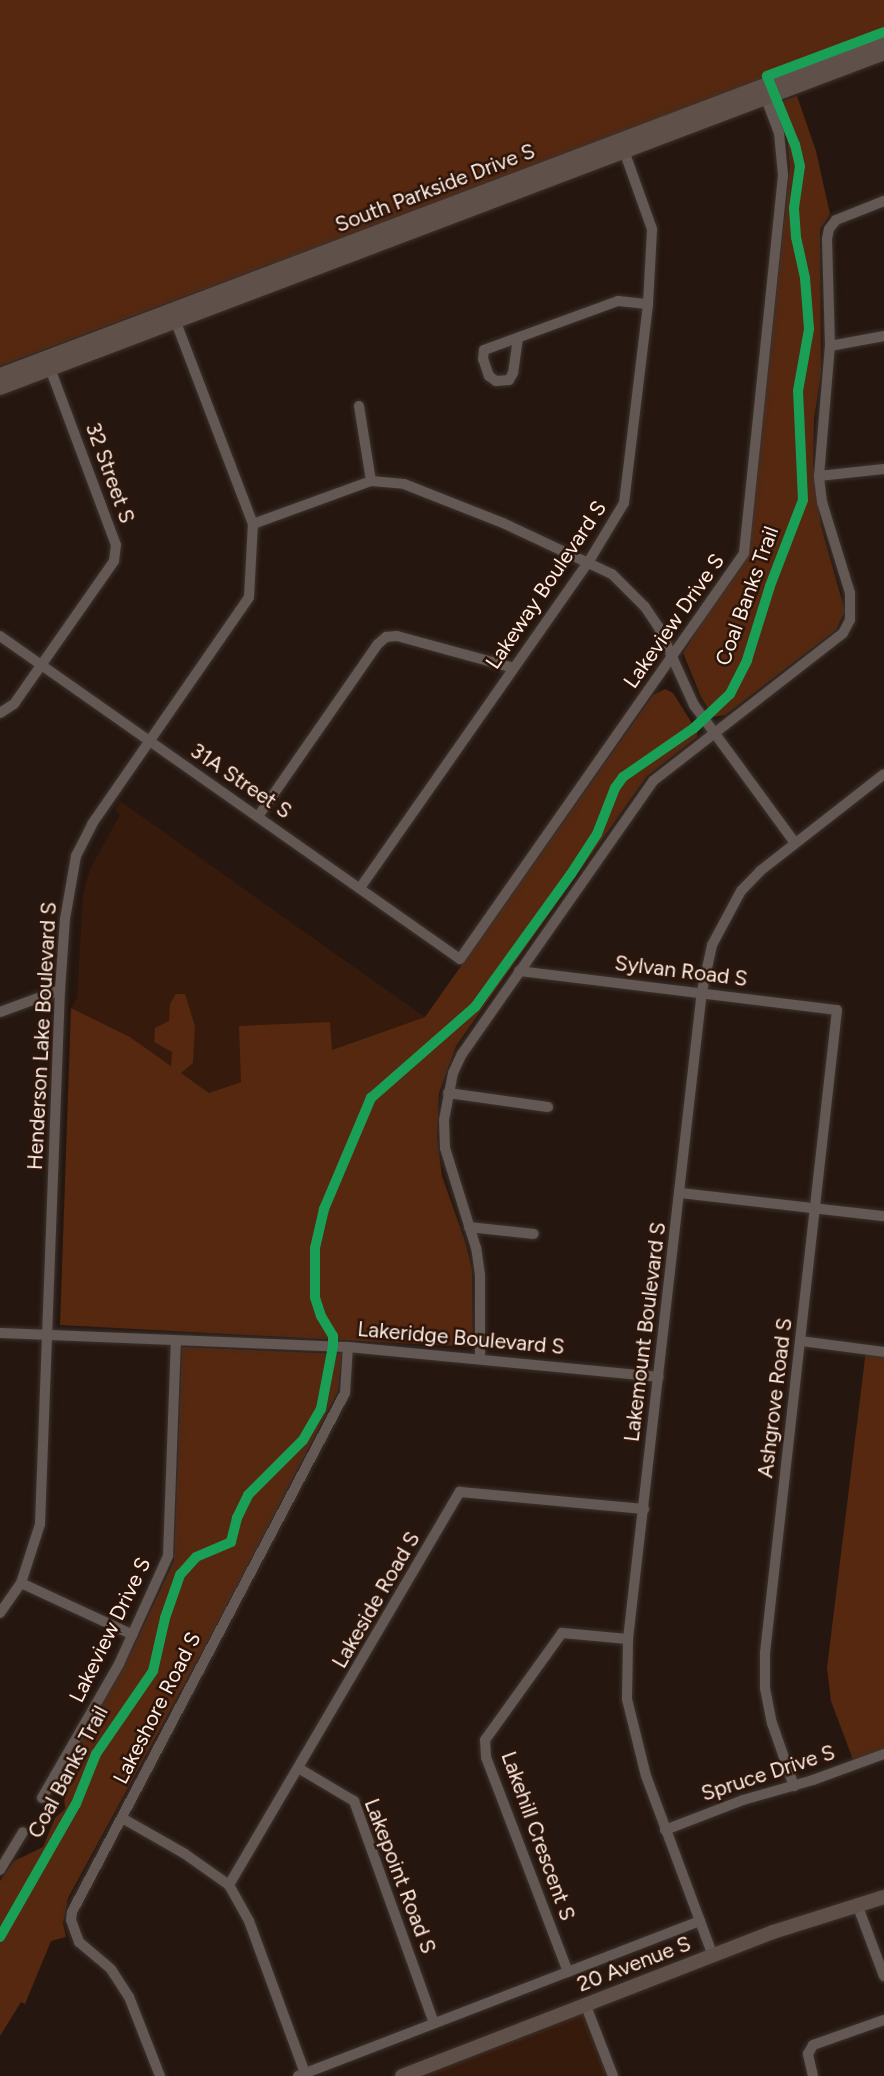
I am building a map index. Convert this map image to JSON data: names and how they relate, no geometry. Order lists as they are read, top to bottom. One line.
{"streets":{"main road":["South Parkside Drive S","20 Avenue S"],"street":["32 Street S","Lakeway Boulevard S","Lakeview Drive S","31A Street S","Sylvan Road S","Henderson Lake Boulevard S","Lakemount Boulevard S","Lakeridge Boulevard S","Ashgrove Road S","Lakeside Road S","Lakeshore Road S","Spruce Drive S","Lakehill Crescent S","Lakepoint Road S"],"cycle path":["Coal Banks Trail"]},"crossings":[["South Parkside Drive S","32 Street S"],["South Parkside Drive S","Lakeway Boulevard S"],["South Parkside Drive S","Lakeview Drive S"],["South Parkside Drive S","Henderson Lake Boulevard S"],["32 Street S","31A Street S"],["Lakeway Boulevard S","31A Street S"],["Lakeview Drive S","31A Street S"],["Lakeview Drive S","Lakeridge Boulevard S"],["31A Street S","Henderson Lake Boulevard S"],["Sylvan Road S","Lakemount Boulevard S"],["Sylvan Road S","Ashgrove Road S"],["Henderson Lake Boulevard S","Lakeridge Boulevard S"],["Lakemount Boulevard S","Lakeridge Boulevard S"],["Lakemount Boulevard S","Lakeside Road S"],["Lakemount Boulevard S","Spruce Drive S"],["Lakemount Boulevard S","Lakehill Crescent S"],["Lakemount Boulevard S","20 Avenue S"],["Lakeridge Boulevard S","Lakeshore Road S"],["Ashgrove Road S","Spruce Drive S"],["Lakeside Road S","Lakepoint Road S"],["Lakehill Crescent S","20 Avenue S"],["Lakepoint Road S","20 Avenue S"]]}
